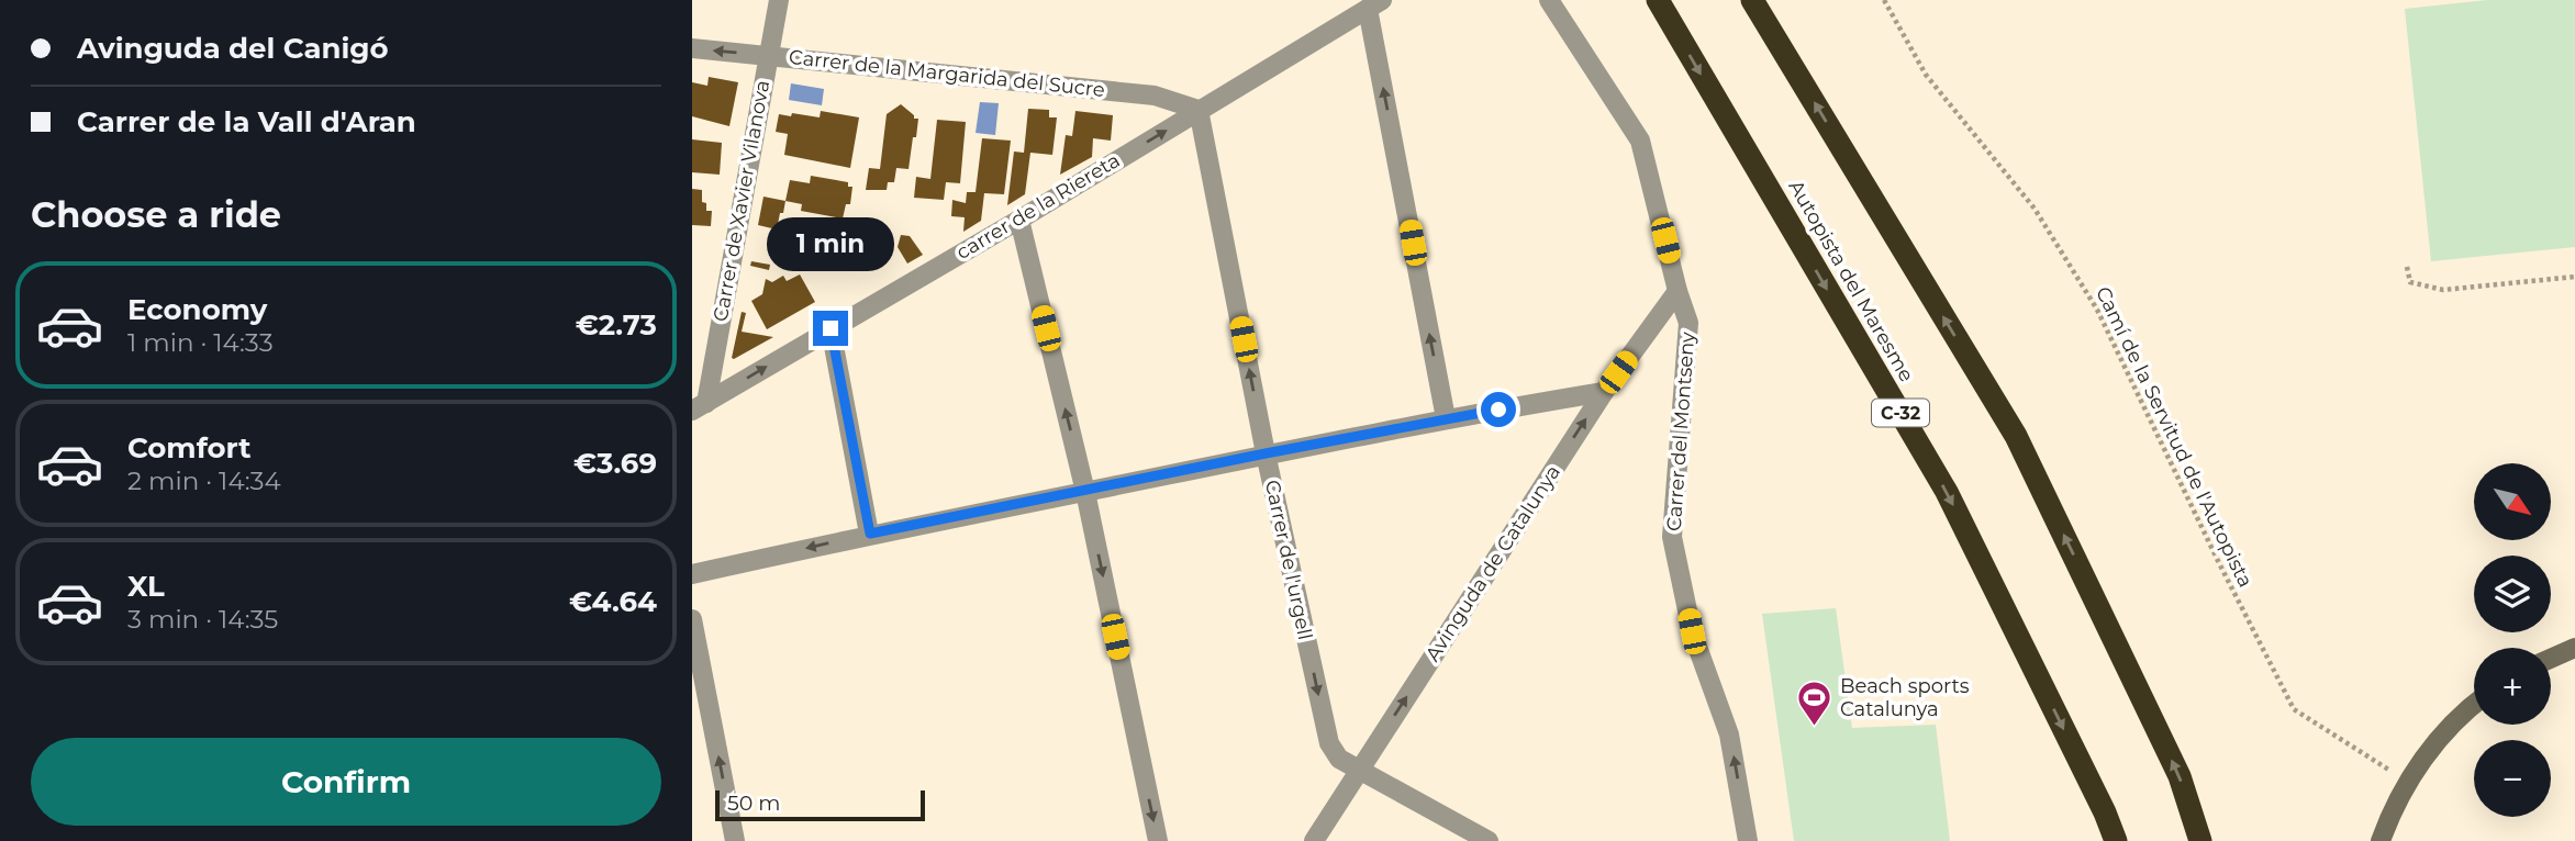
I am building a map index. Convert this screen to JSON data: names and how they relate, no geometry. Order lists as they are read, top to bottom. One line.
{"streets":{"highway":["Autopista del Maresme","C-32"],"street":["Carrer de la Margarida del Sucre","Carrer de Xavier Vilanova","carrer de la Riereta","Carrer del Montseny","Carrer de l'urgell","Avinguda de Catalunya"],"path":["Camí de la Servitud de l'Autopista"]},"crossings":[["Carrer de la Margarida del Sucre","Carrer de Xavier Vilanova"],["Carrer de la Margarida del Sucre","carrer de la Riereta"],["Carrer de la Margarida del Sucre","Carrer de l'urgell"],["Carrer de Xavier Vilanova","carrer de la Riereta"],["carrer de la Riereta","Carrer de l'urgell"],["Carrer del Montseny","Avinguda de Catalunya"],["Carrer de l'urgell","Avinguda de Catalunya"]],"one_way":["carrer de la Riereta","Carrer del Montseny","Avinguda de Catalunya"],"places":{"sports":["Beach sports Catalunya"]},"scale_bar":"50 m","north":"bottom right","page":{"banner":["Avinguda del Canigó","Carrer de la Vall d'Aran"],"heading":"Choose a ride","bubble":"1 min","list":[{"name":"Economy","note":"1 min · 14:33","value":"€2.73"},{"name":"Comfort","note":"2 min · 14:34","value":"€3.69"},{"name":"XL","note":"3 min · 14:35","value":"€4.64"}],"map_buttons":["+","−"],"buttons":"Confirm","scale":"50 m"}}
